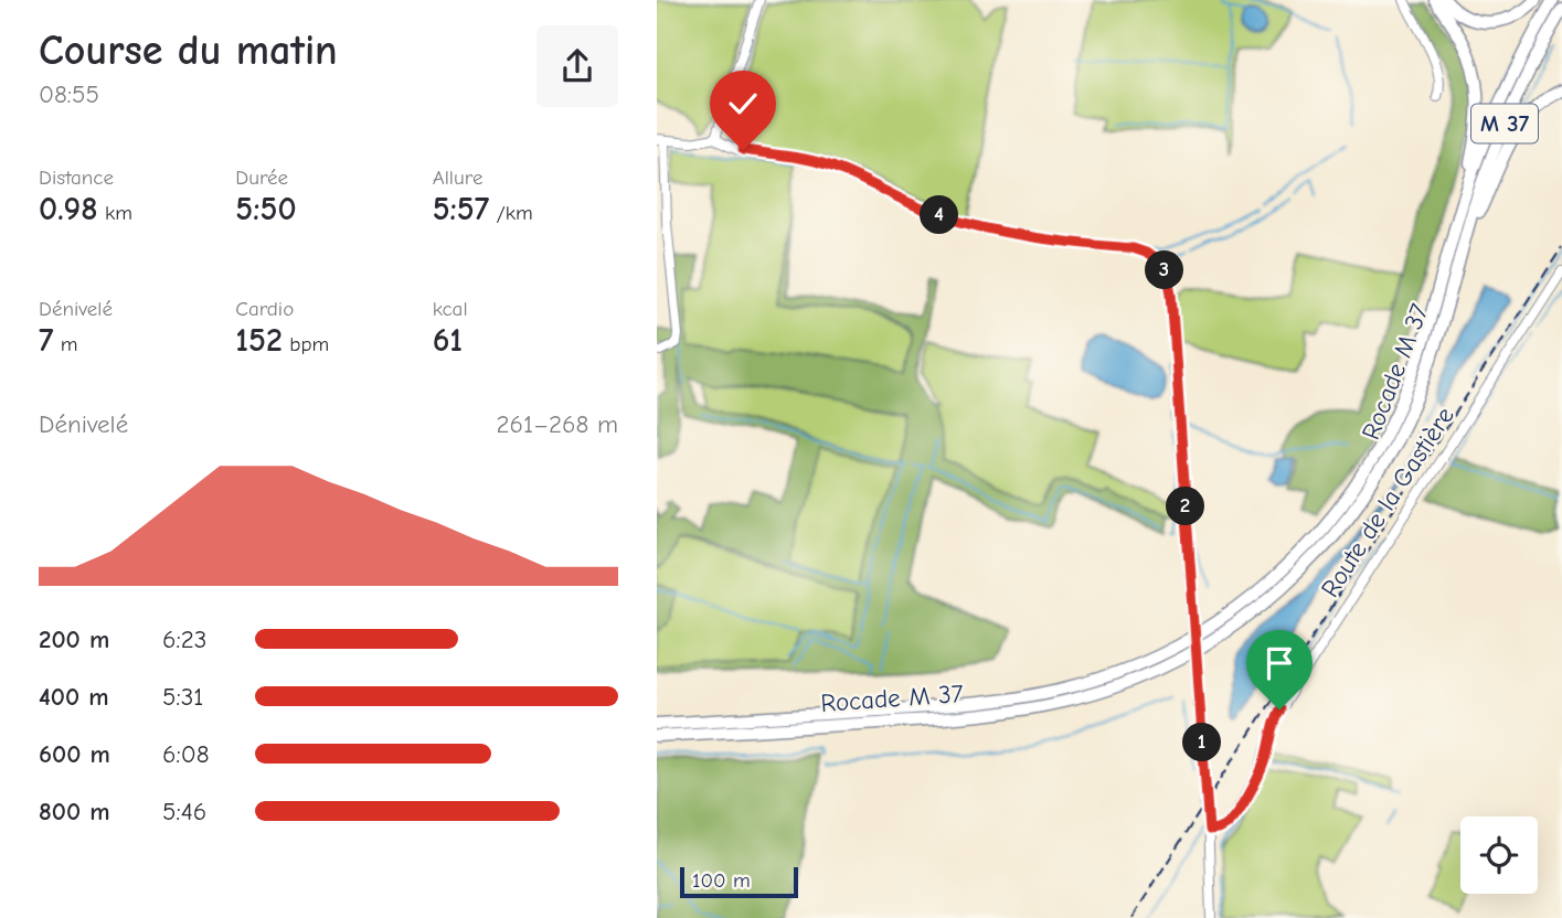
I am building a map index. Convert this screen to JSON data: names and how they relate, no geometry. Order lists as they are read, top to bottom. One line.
{"streets":{"highway":["M 37","Rocade M 37"],"street":["Route de la Gastière"]},"crossings":[["M 37","Rocade M 37"]],"scale_bar":"100 m","page":{"heading":["Course du matin","08:55"],"stats":[["Distance","0.98 km"],["Durée","5:50"],["Allure","5:57 /km"],["Dénivelé","7 m"],["Cardio","152 bpm"],["kcal","61"]],"pins":["4","3","2","1"],"chart":["Dénivelé","261–268 m"],"list":[{"name":"200 m","note":"6:23"},{"name":"400 m","note":"5:31"},{"name":"600 m","note":"6:08"},{"name":"800 m","note":"5:46"}],"scale":"100 m"}}
